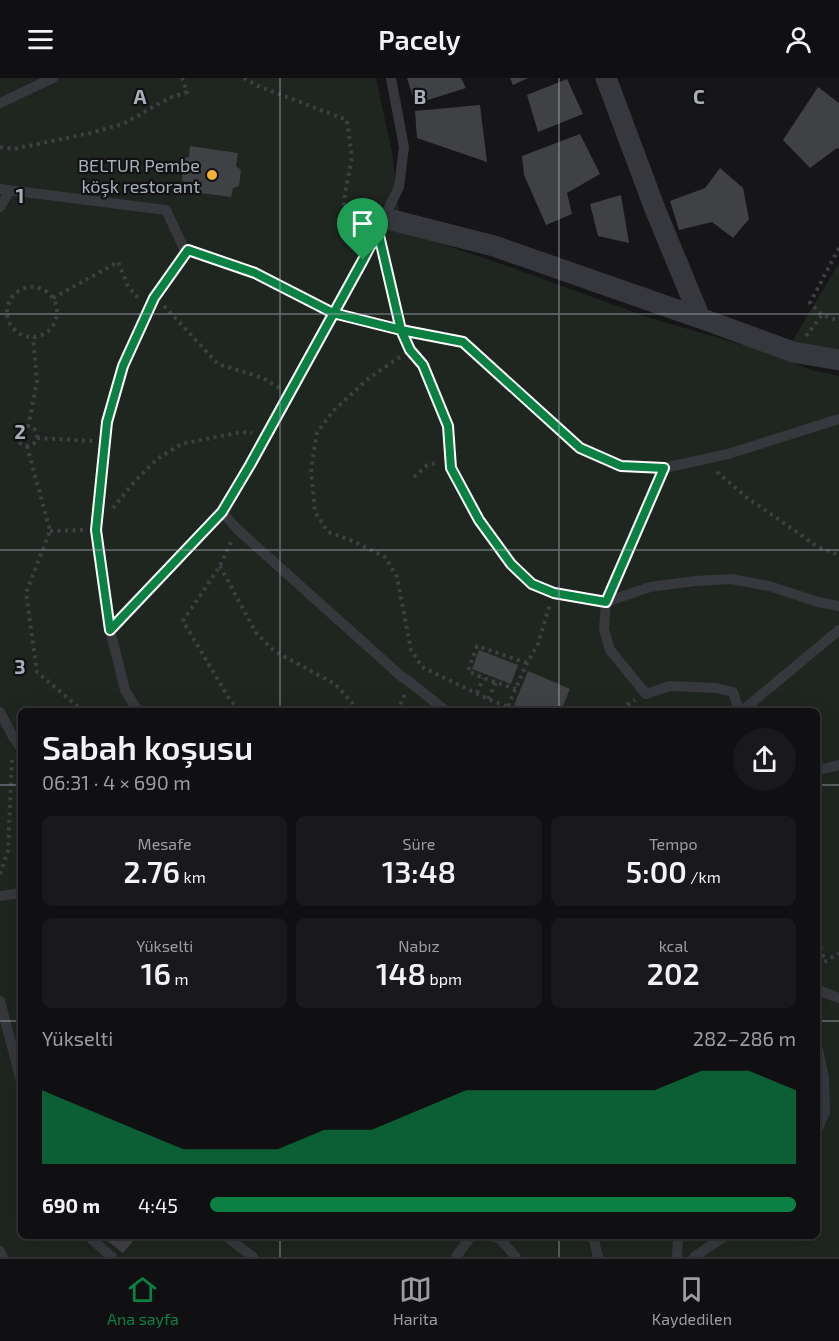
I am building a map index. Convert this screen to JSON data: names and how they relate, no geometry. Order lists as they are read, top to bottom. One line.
{"places":["BELTUR Pembe köşk restorant"],"page":{"header":"Pacely","heading":["Sabah koşusu","06:31 · 4 × 690 m"],"stats":[["Mesafe","2.76 km"],["Süre","13:48"],["Tempo","5:00 /km"],["Yükselti","16 m"],["Nabız","148 bpm"],["kcal","202"]],"chart":["Yükselti","282–286 m"],"list":[{"name":"690 m","note":"4:45"}],"tabs":["Ana sayfa","Harita","Kaydedilen"]},"grid":{"columns":["A","B","C"],"rows":["1","2","3"]}}
